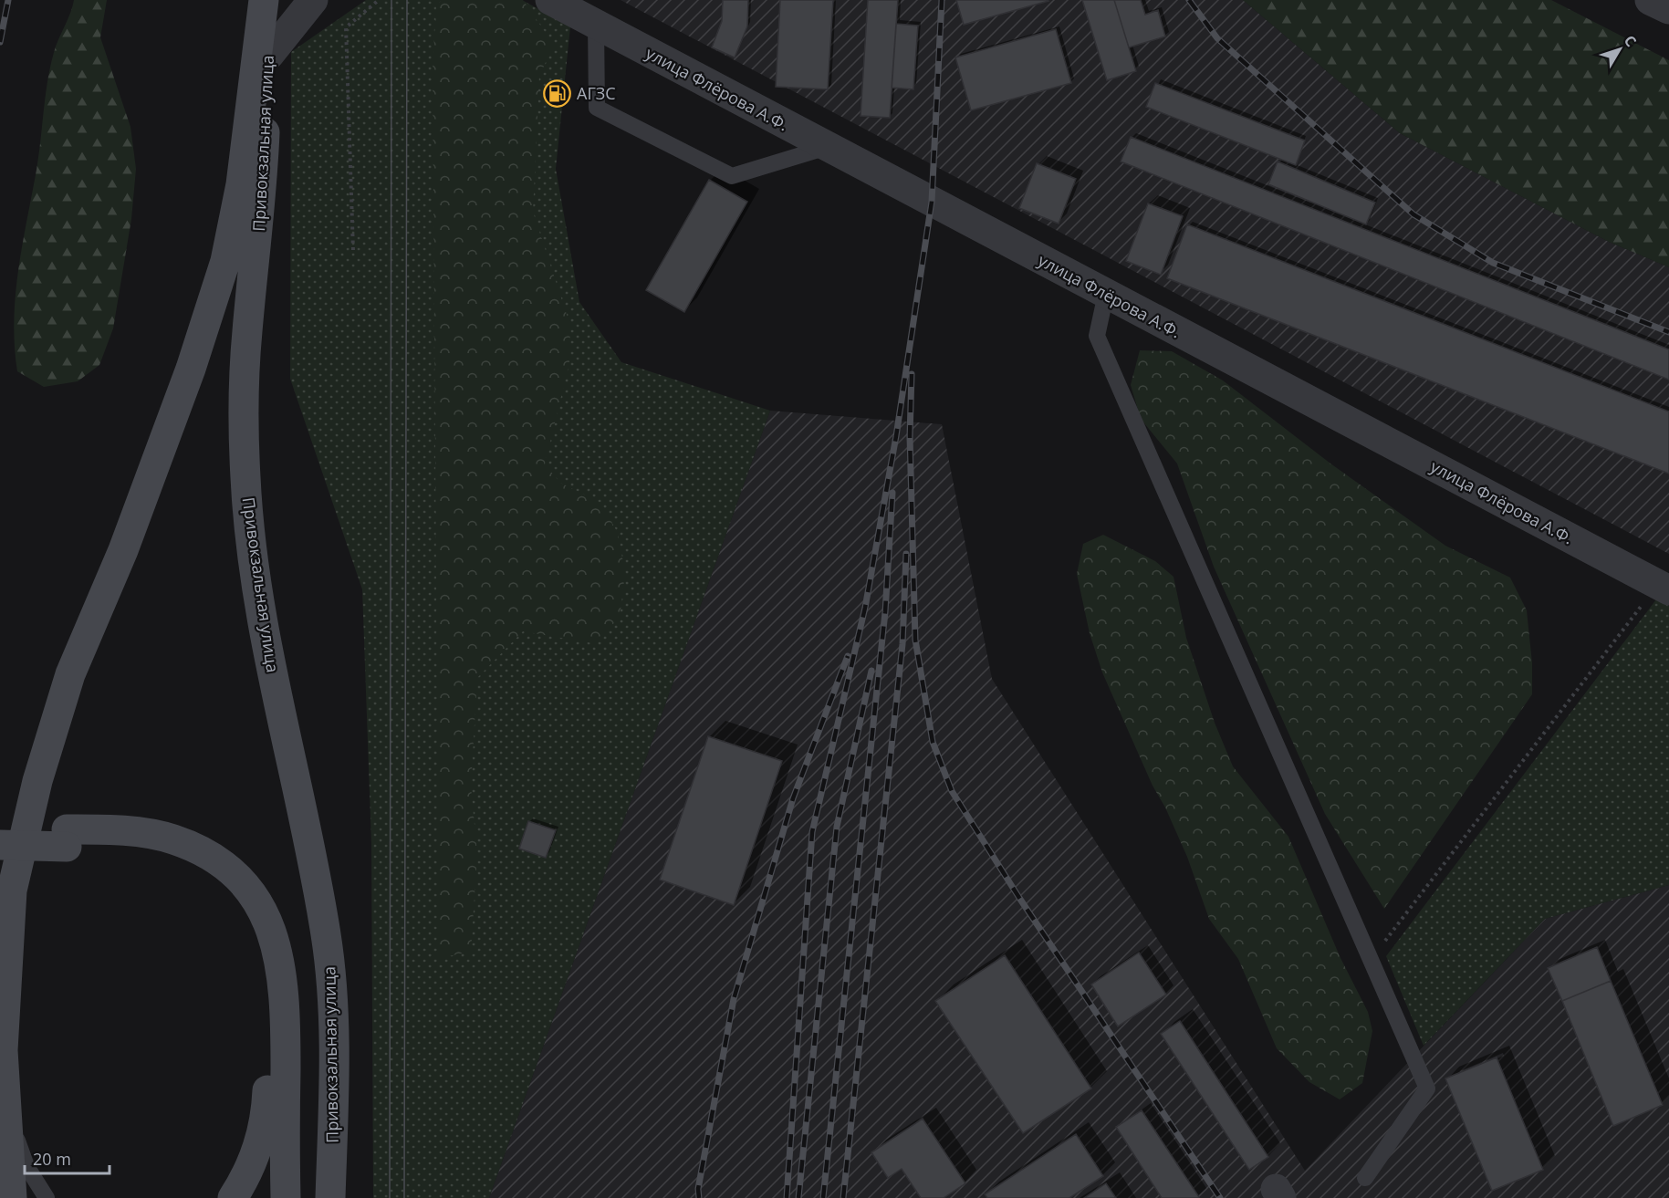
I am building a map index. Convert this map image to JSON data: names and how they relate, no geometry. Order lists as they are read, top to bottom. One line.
{"streets":{"main road":["Привокзальная улица"],"street":["улица Флёрова А.Ф."]},"places":{"fuel station":["АГЗС"]},"scale_bar":"20 m","north":"top right"}
